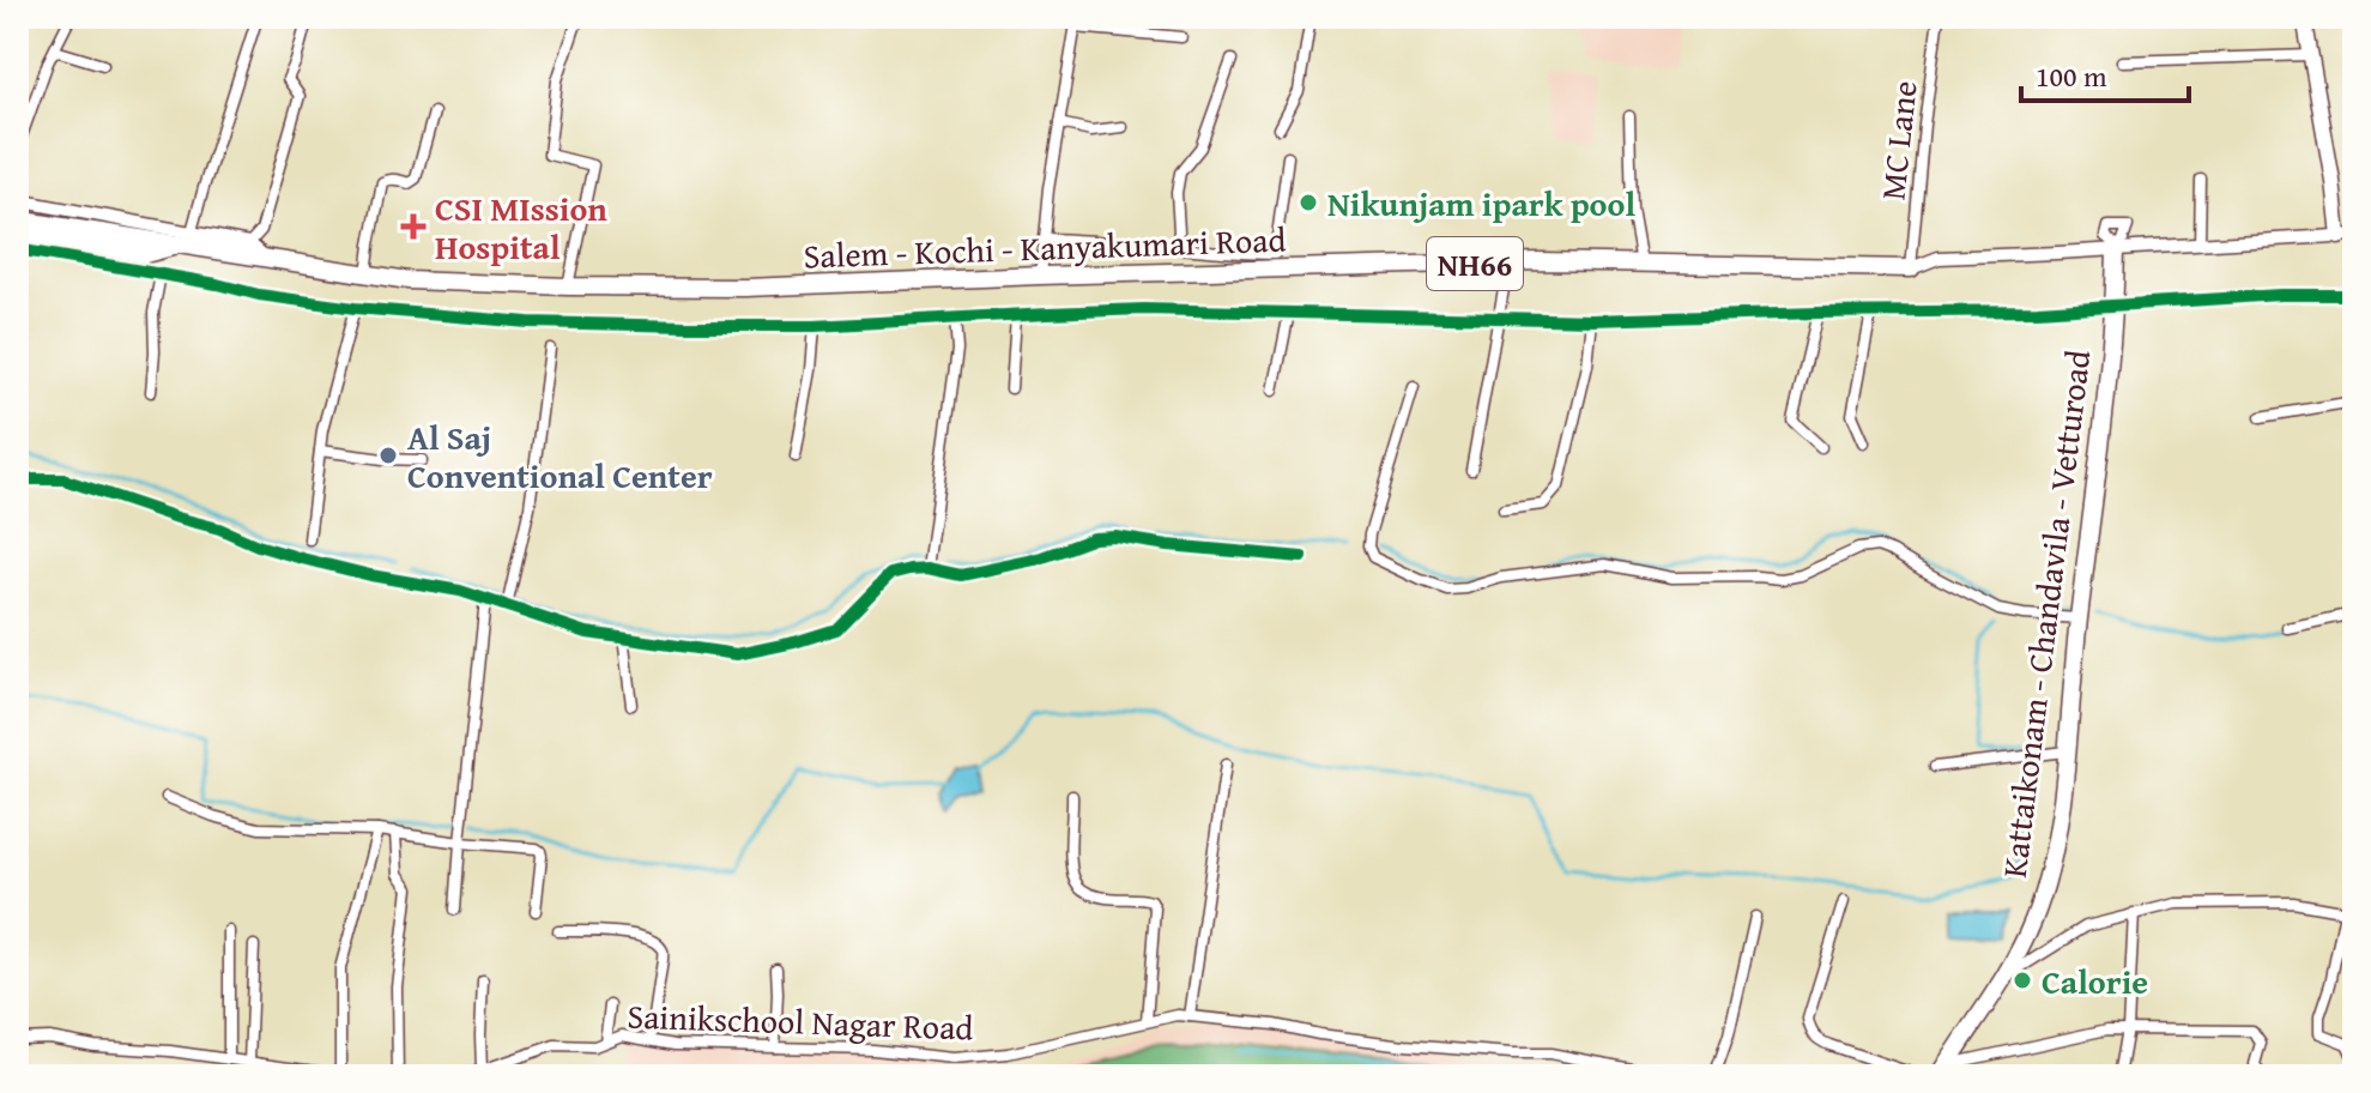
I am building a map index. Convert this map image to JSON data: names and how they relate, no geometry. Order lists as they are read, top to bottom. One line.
{"streets":{"main road":["Salem - Kochi - Kanyakumari Road","NH66","Kattaikonam - Chandavila - Vetturoad"],"street":["MC Lane","Sainikschool Nagar Road"]},"crossings":[["MC Lane","Salem - Kochi - Kanyakumari Road"]],"places":{"other":["Nikunjam ipark pool","Al Saj Conventional Center","Calorie"],"health":["CSI MIssion Hospital"]},"scale_bar":"100 m"}
